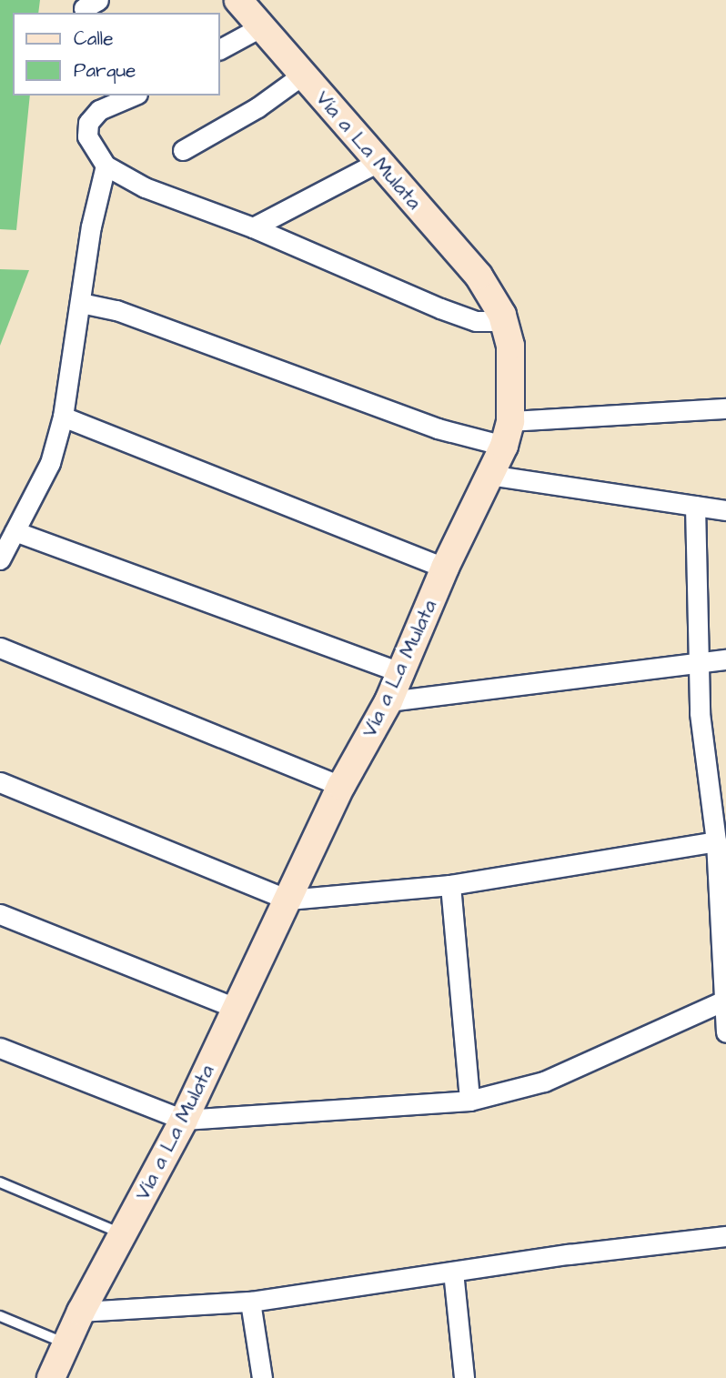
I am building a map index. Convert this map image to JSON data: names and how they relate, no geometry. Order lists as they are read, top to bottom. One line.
{"streets":{"street":["Vía a La Mulata"]},"legend":["Calle","Parque"]}
